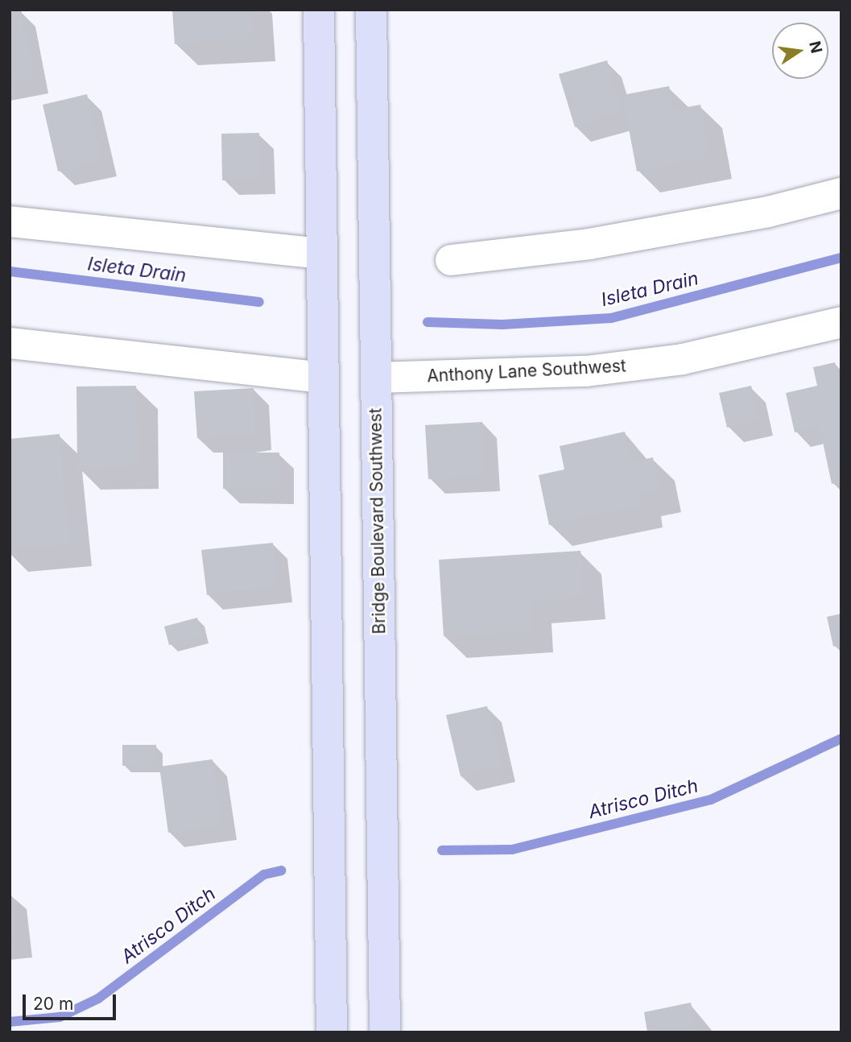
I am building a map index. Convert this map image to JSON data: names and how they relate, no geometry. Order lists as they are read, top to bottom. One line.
{"streets":{"main road":["Bridge Boulevard Southwest"],"street":["Anthony Lane Southwest"]},"crossings":[["Anthony Lane Southwest","Bridge Boulevard Southwest"]],"water":["Isleta Drain","Atrisco Ditch"],"scale_bar":"20 m","north":"right"}
